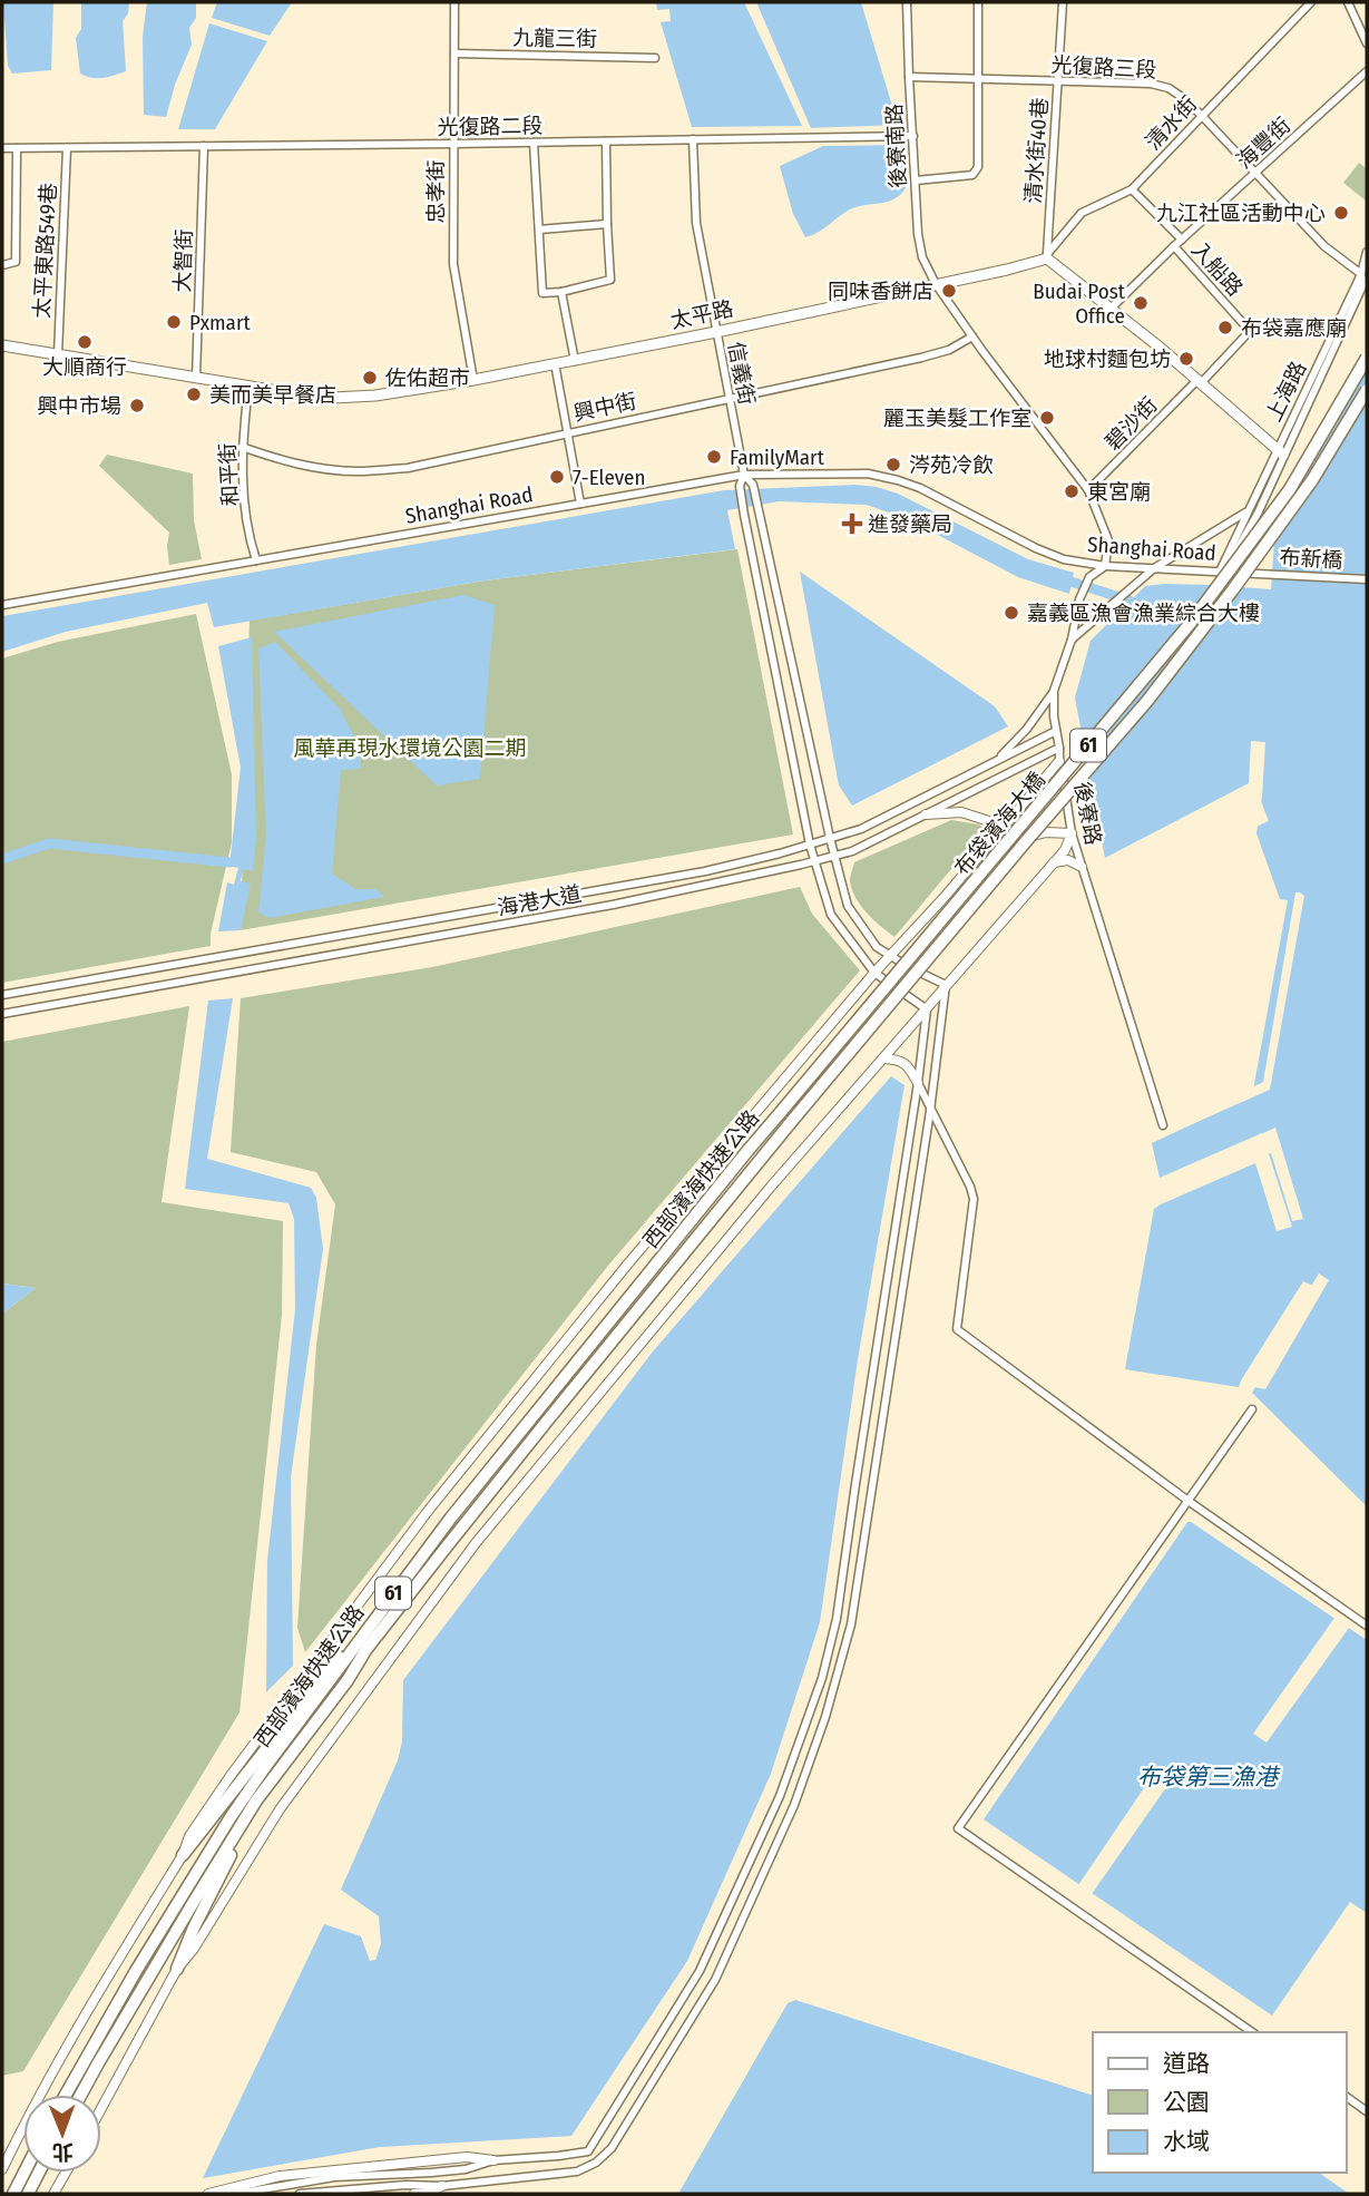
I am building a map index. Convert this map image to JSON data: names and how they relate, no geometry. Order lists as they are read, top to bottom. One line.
{"streets":{"highway":["61","布袋濱海大橋","西部濱海快速公路"],"main road":["太平路"],"street":["九龍三街","光復路三段","清水街","光復路二段","海豐街","後寮南路","清水街40巷","忠孝街","太平東路549巷","大智街","入船路","信義街","上海路","興中街","碧沙街","和平街","Shanghai Road","布新橋","後寮路","海港大道"]},"crossings":[["九龍三街","忠孝街"],["光復路三段","清水街"],["光復路三段","海豐街"],["光復路三段","後寮南路"],["光復路三段","清水街40巷"],["光復路三段","上海路"],["清水街","清水街40巷"],["光復路二段","後寮南路"],["光復路二段","忠孝街"],["光復路二段","太平東路549巷"],["光復路二段","大智街"],["光復路二段","信義街"],["海豐街","入船路"],["後寮南路","太平路"],["忠孝街","太平路"],["太平東路549巷","太平路"],["大智街","太平路"],["入船路","太平路"],["入船路","碧沙街"],["太平路","信義街"],["太平路","上海路"],["太平路","碧沙街"],["太平路","和平街"],["信義街","興中街"],["信義街","Shanghai Road"],["上海路","Shanghai Road"],["興中街","和平街"],["和平街","Shanghai Road"],["Shanghai Road","布新橋"],["Shanghai Road","後寮路"],["後寮路","海港大道"],["布袋濱海大橋","西部濱海快速公路"]],"water":["布袋第三漁港"],"parks":["風華再現水環境公園二期"],"places":{"other":["九江社區活動中心","同味香餅店","Budai Post Office","Pxmart","布袋嘉應廟","大順商行","地球村麵包坊","佐佑超市","美而美早餐店","興中市場","麗玉美髮工作室","FamilyMart","涔苑冷飲","7-Eleven","東宮廟","嘉義區漁會漁業綜合大樓"],"health":["進發藥局"]},"legend":["道路","公園","水域"],"north":"bottom"}
